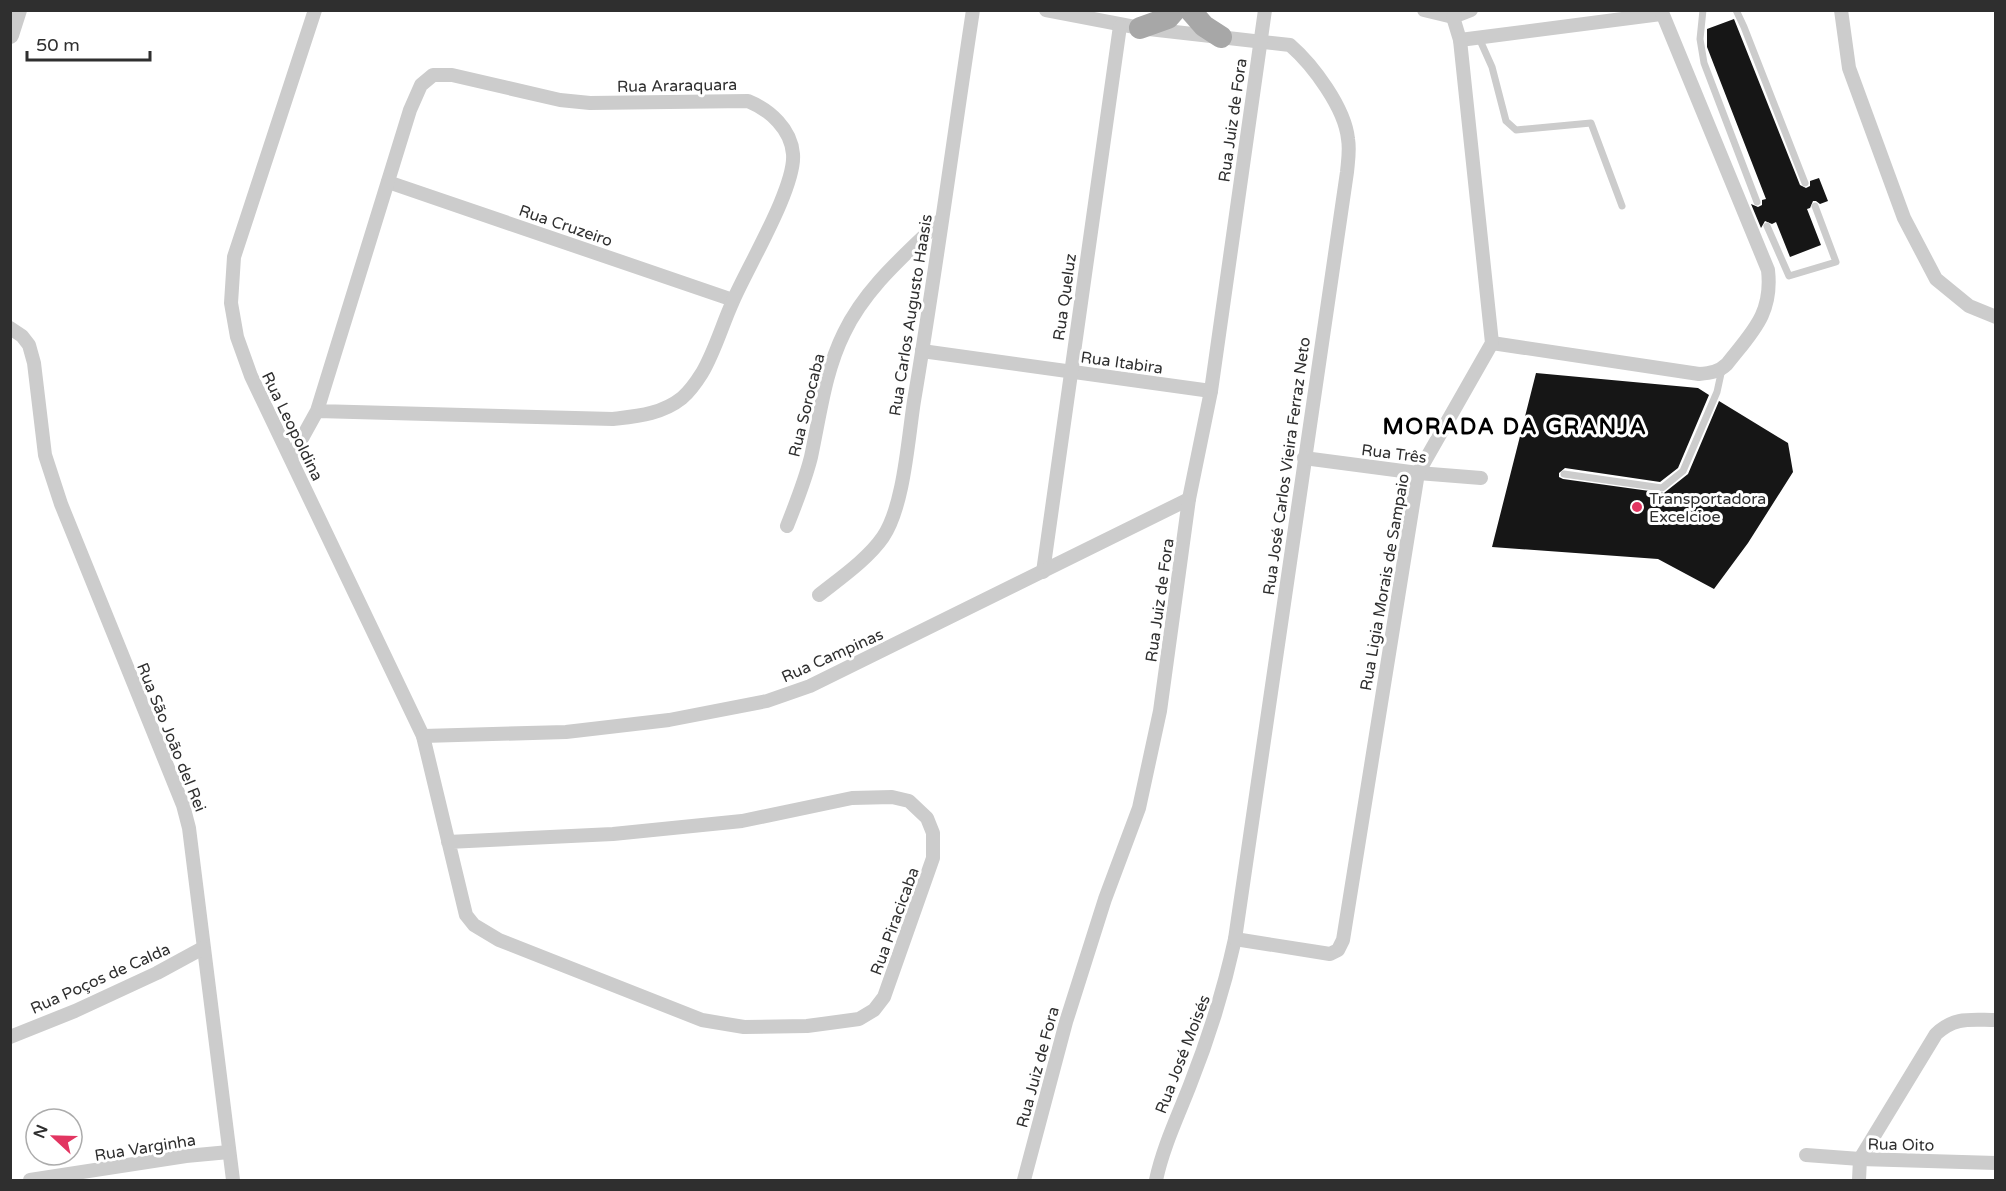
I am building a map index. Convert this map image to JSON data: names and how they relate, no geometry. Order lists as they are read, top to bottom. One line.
{"streets":{"street":["Rua Araraquara","Rua Juiz de Fora","Rua Cruzeiro","Rua Queluz","Rua Carlos Augusto Haasis","Rua Itabira","Rua Sorocaba","Rua Leopoldina","Rua Três","Rua José Carlos Vieira Ferraz Neto","Rua Ligia Morais de Sampaio","Rua Campinas","Rua São João del Rei","Rua Piracicaba","Rua Poços de Calda","Rua José Moisés","Rua Oito","Rua Varginha"]},"crossings":[["Rua Araraquara","Rua Cruzeiro"],["Rua Araraquara","Rua Leopoldina"],["Rua Juiz de Fora","Rua Itabira"],["Rua Juiz de Fora","Rua José Carlos Vieira Ferraz Neto"],["Rua Juiz de Fora","Rua Campinas"],["Rua Queluz","Rua Itabira"],["Rua Queluz","Rua José Carlos Vieira Ferraz Neto"],["Rua Queluz","Rua Campinas"],["Rua Carlos Augusto Haasis","Rua Itabira"],["Rua Carlos Augusto Haasis","Rua Sorocaba"],["Rua Leopoldina","Rua Campinas"],["Rua Leopoldina","Rua Piracicaba"],["Rua Três","Rua José Carlos Vieira Ferraz Neto"],["Rua Três","Rua Ligia Morais de Sampaio"],["Rua José Carlos Vieira Ferraz Neto","Rua Ligia Morais de Sampaio"],["Rua José Carlos Vieira Ferraz Neto","Rua José Moisés"],["Rua Ligia Morais de Sampaio","Rua José Moisés"],["Rua São João del Rei","Rua Poços de Calda"],["Rua São João del Rei","Rua Varginha"]],"districts":["MORADA DA GRANJA"],"places":["Transportadora Excelcioe"],"scale_bar":"50 m","north":"left"}
